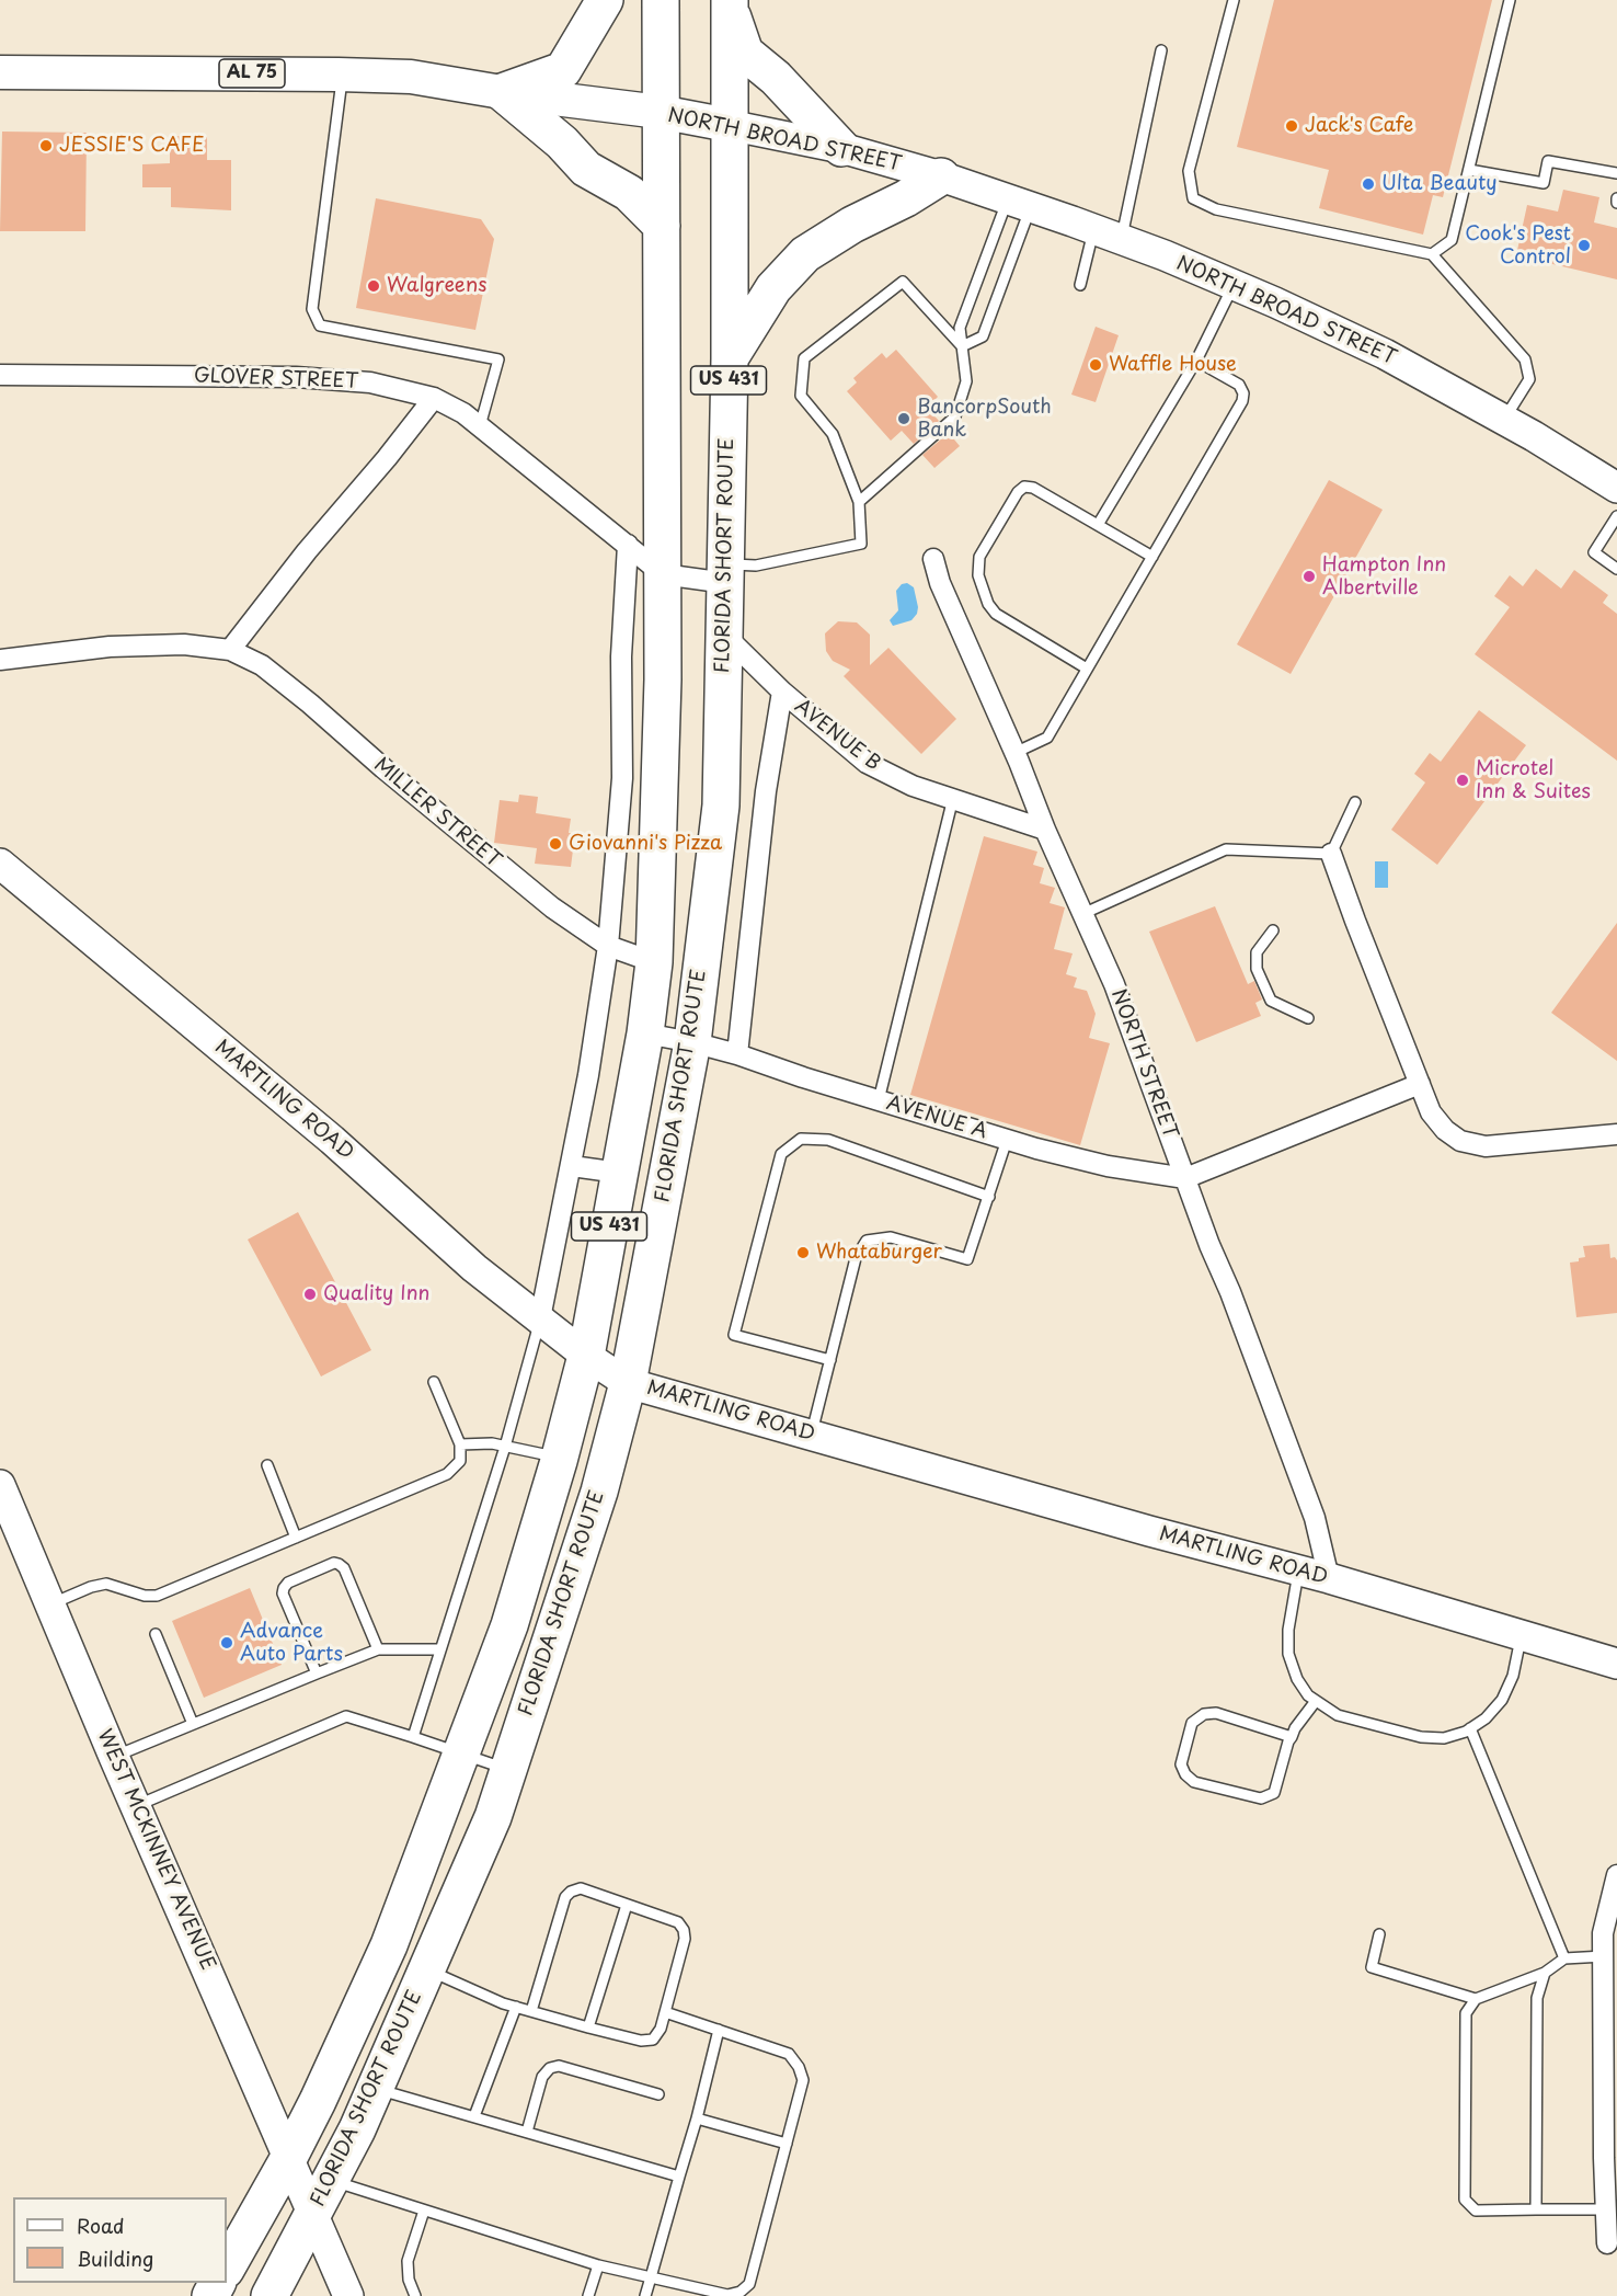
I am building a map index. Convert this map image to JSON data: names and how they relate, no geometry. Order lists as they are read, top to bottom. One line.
{"streets":{"highway":["US 431","FLORIDA SHORT ROUTE"],"main road":["AL 75","NORTH BROAD STREET"],"street":["GLOVER STREET","AVENUE B","MILLER STREET","NORTH STREET","MARTLING ROAD","AVENUE A","WEST MCKINNEY AVENUE"]},"crossings":[["NORTH BROAD STREET","US 431"],["NORTH BROAD STREET","FLORIDA SHORT ROUTE"],["GLOVER STREET","US 431"],["US 431","MILLER STREET"],["US 431","MARTLING ROAD"],["US 431","AVENUE A"],["US 431","WEST MCKINNEY AVENUE"],["FLORIDA SHORT ROUTE","AVENUE B"],["FLORIDA SHORT ROUTE","MARTLING ROAD"],["FLORIDA SHORT ROUTE","AVENUE A"],["FLORIDA SHORT ROUTE","WEST MCKINNEY AVENUE"],["AVENUE B","NORTH STREET"],["NORTH STREET","MARTLING ROAD"],["NORTH STREET","AVENUE A"]],"places":["Jack's Cafe","JESSIE'S CAFE","Ulta Beauty","Cook's Pest Control","Walgreens","Waffle House","BancorpSouth Bank","Hampton Inn Albertville","Microtel Inn & Suites","Giovanni's Pizza","Whataburger","Quality Inn","Advance Auto Parts"],"legend":["Road","Building"]}
